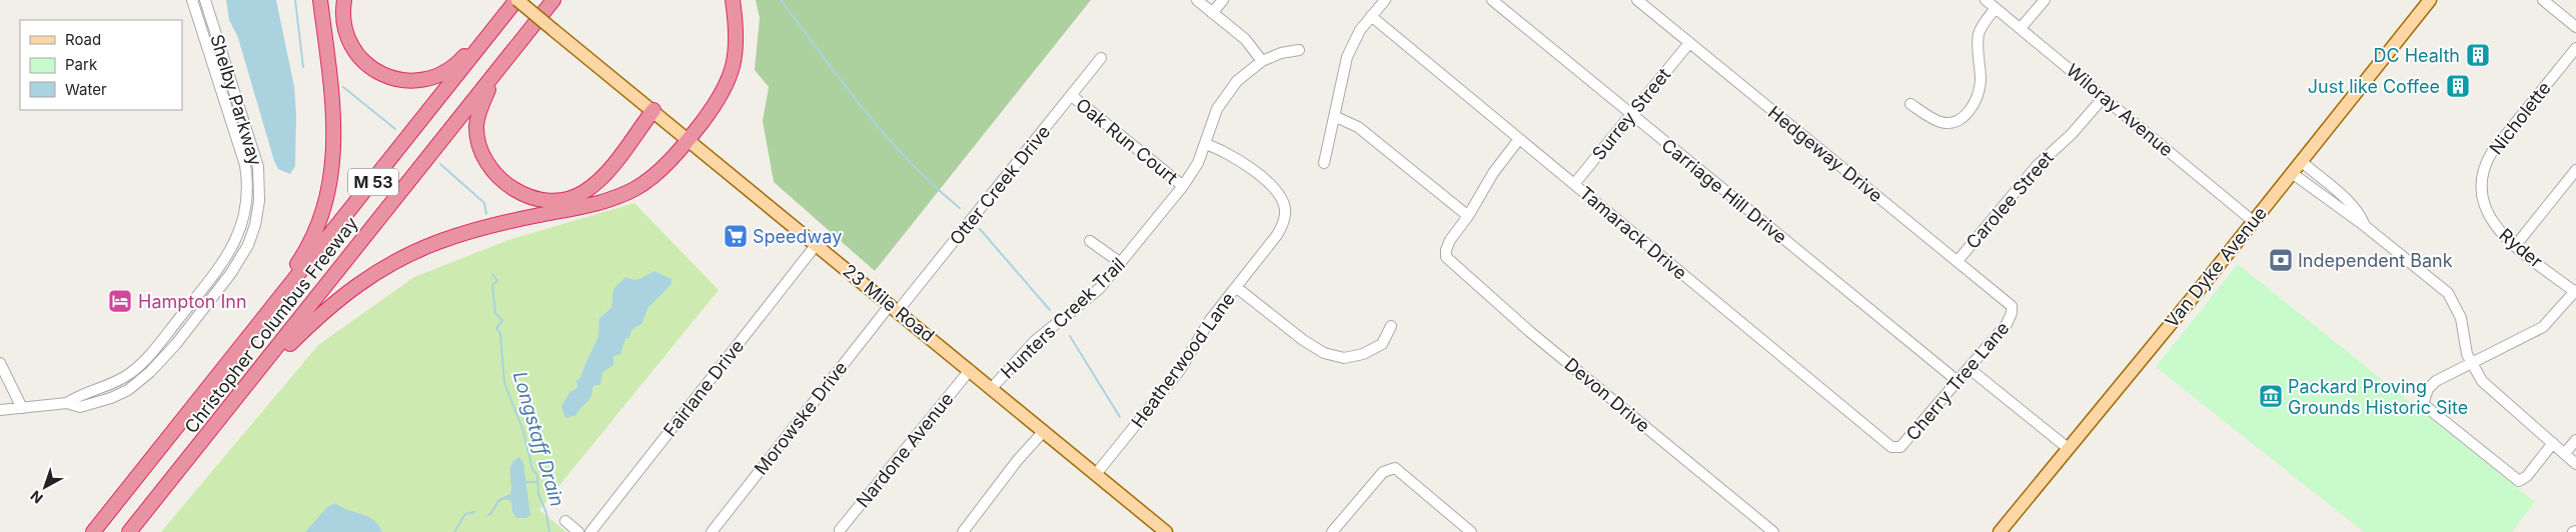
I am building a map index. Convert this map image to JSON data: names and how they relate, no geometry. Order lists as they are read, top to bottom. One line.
{"streets":{"highway":["M 53","Christopher Columbus Freeway"],"main road":["Van Dyke Avenue","23 Mile Road"],"street":["Shelby Parkway","Wiloray Avenue","Surrey Street","Nicholette","Oak Run Court","Hedgeway Drive","Otter Creek Drive","Carriage Hill Drive","Carolee Street","Tamarack Drive","Ryder","Hunters Creek Trail","Heatherwood Lane","Cherry Tree Lane","Fairlane Drive","Devon Drive","Morowske Drive","Nardone Avenue"]},"crossings":[["Wiloray Avenue","Carolee Street"],["Wiloray Avenue","Van Dyke Avenue"],["Surrey Street","Hedgeway Drive"],["Surrey Street","Carriage Hill Drive"],["Surrey Street","Tamarack Drive"],["Nicholette","Ryder"],["Oak Run Court","Otter Creek Drive"],["Oak Run Court","Hunters Creek Trail"],["Hedgeway Drive","Carolee Street"],["Hedgeway Drive","Cherry Tree Lane"],["Otter Creek Drive","23 Mile Road"],["Otter Creek Drive","Morowske Drive"],["Carriage Hill Drive","Cherry Tree Lane"],["Tamarack Drive","Cherry Tree Lane"],["23 Mile Road","Hunters Creek Trail"],["23 Mile Road","Christopher Columbus Freeway"],["23 Mile Road","Heatherwood Lane"],["23 Mile Road","Fairlane Drive"],["23 Mile Road","Morowske Drive"],["23 Mile Road","Nardone Avenue"],["Hunters Creek Trail","Heatherwood Lane"]],"water":["Longstaff Drain"],"places":{"building":["DC Health","Just like Coffee"],"supermarket":["Speedway"],"bank":["Independent Bank"],"hotel":["Hampton Inn"],"museum":["Packard Proving Grounds Historic Site"]},"legend":["Road","Park","Water"],"north":"bottom left"}
